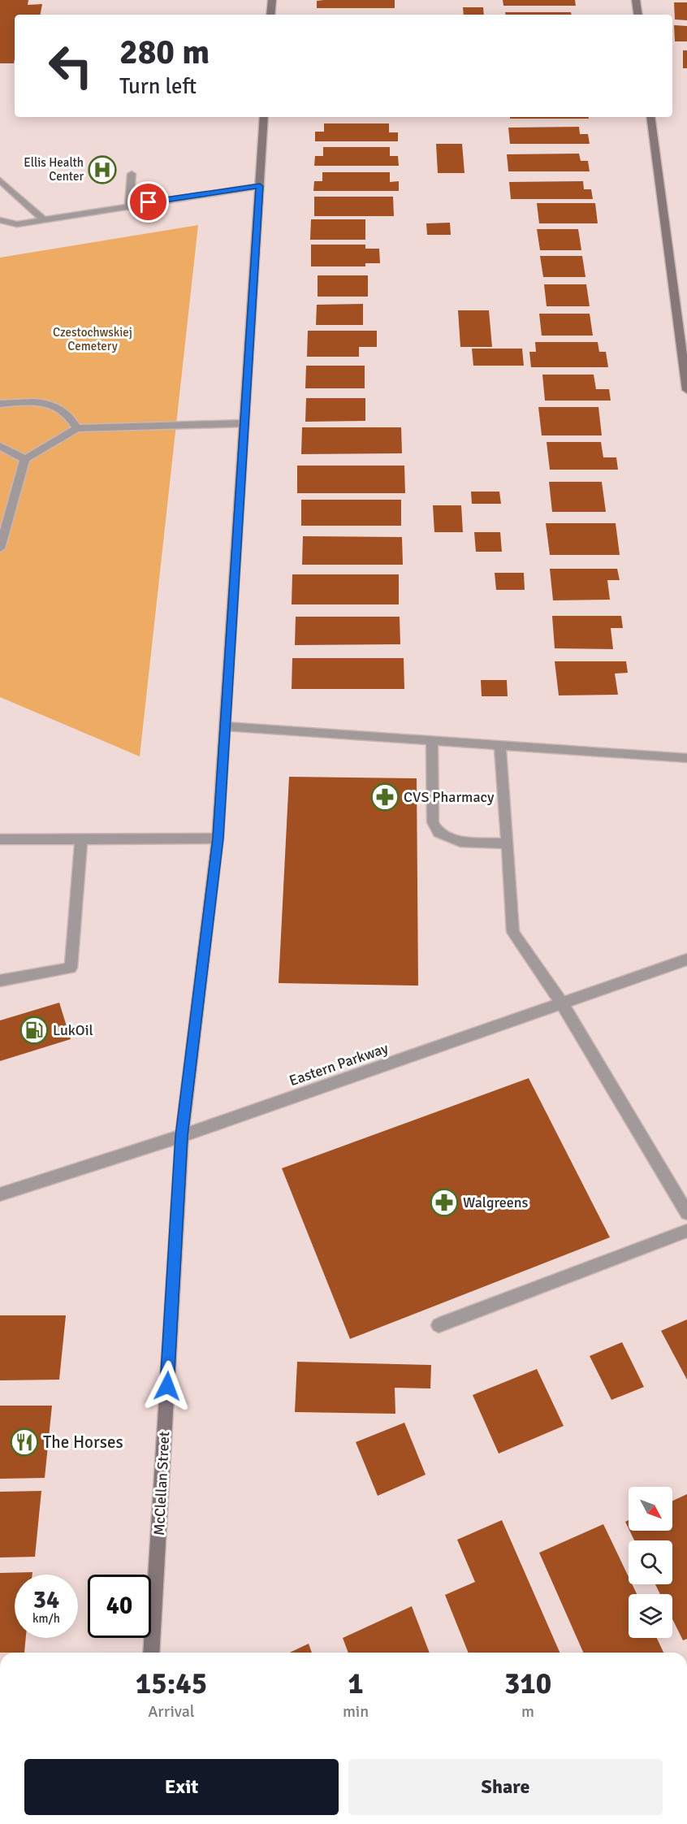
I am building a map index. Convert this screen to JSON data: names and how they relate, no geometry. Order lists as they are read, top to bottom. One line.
{"streets":{"street":["Eastern Parkway","McClellan Street"]},"crossings":[["Eastern Parkway","McClellan Street"]],"parks":["Czestochwskiej Cemetery"],"places":{"hospital":["Ellis Health Center"],"pharmacy":["CVS Pharmacy","Walgreens"],"fuel station":["LukOil"],"restaurant":["The Horses"]},"north":"bottom right","page":{"turn":["280 m","Turn left"],"speed":"34 km/h","limit":"40","eta":["15:45","Arrival","1","min","310","m"],"buttons":["Exit","Share"]}}
